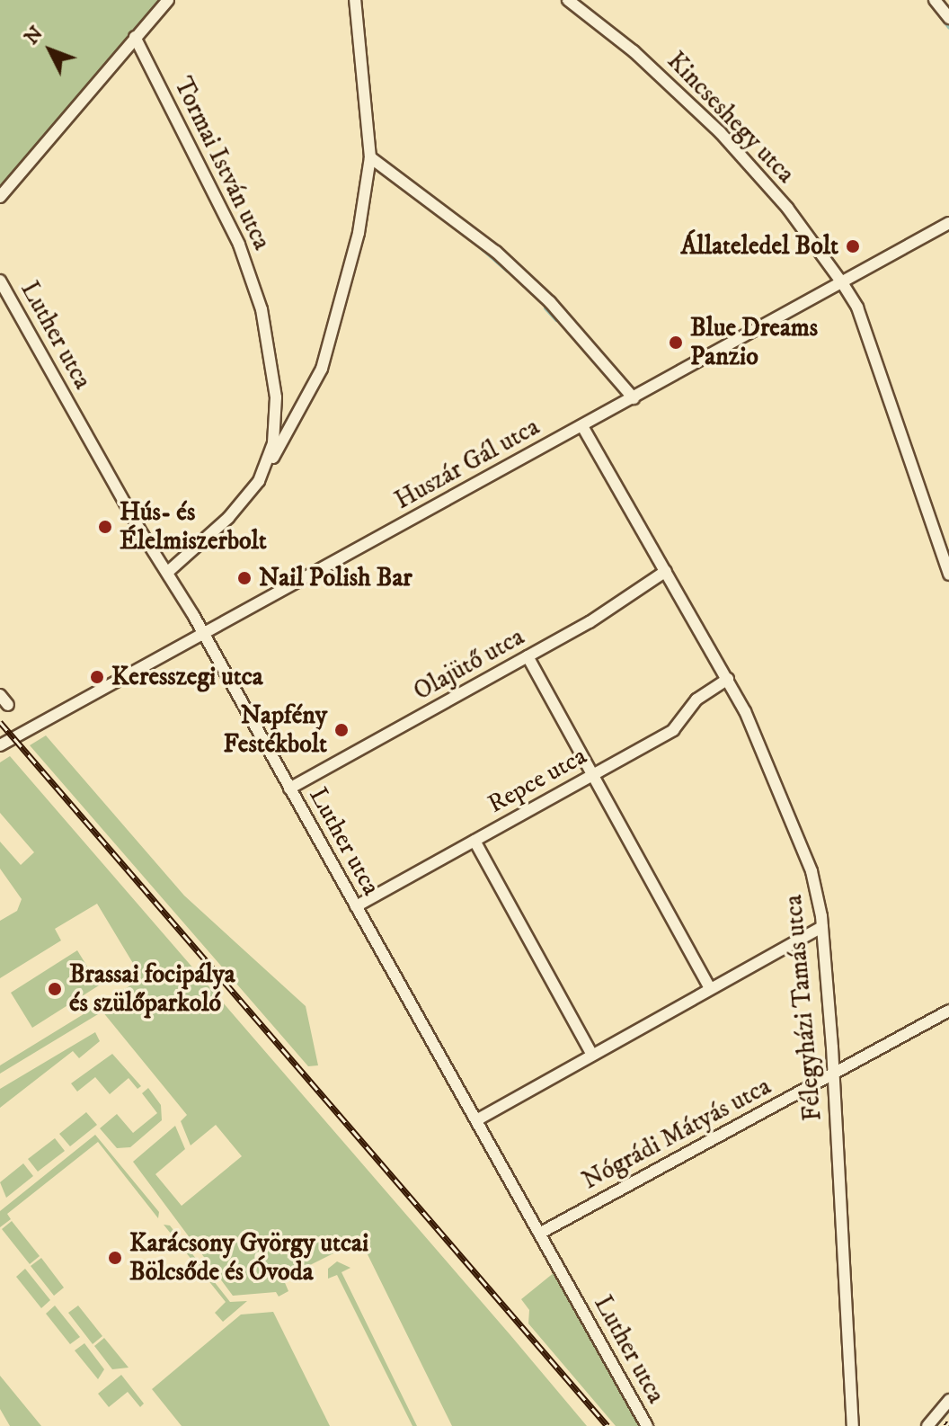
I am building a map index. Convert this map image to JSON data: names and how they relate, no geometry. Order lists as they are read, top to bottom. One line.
{"streets":{"street":["Kincseshegy utca","Tormai István utca","Luther utca","Huszár Gál utca","Olajütő utca","Repce utca","Félegyházi Tamás utca","Nógrádi Mátyás utca"]},"crossings":[["Kincseshegy utca","Huszár Gál utca"],["Luther utca","Huszár Gál utca"],["Luther utca","Olajütő utca"],["Luther utca","Repce utca"],["Luther utca","Nógrádi Mátyás utca"],["Huszár Gál utca","Félegyházi Tamás utca"],["Olajütő utca","Félegyházi Tamás utca"],["Repce utca","Félegyházi Tamás utca"],["Félegyházi Tamás utca","Nógrádi Mátyás utca"]],"places":["Állateledel Bolt","Blue Dreams Panzio","Hús- és Élelmiszerbolt","Nail Polish Bar","Keresszegi utca","Napfény Festékbolt","Brassai focipálya és szülőparkoló","Karácsony György utcai Bölcsőde és Óvoda"],"north":"top left"}
